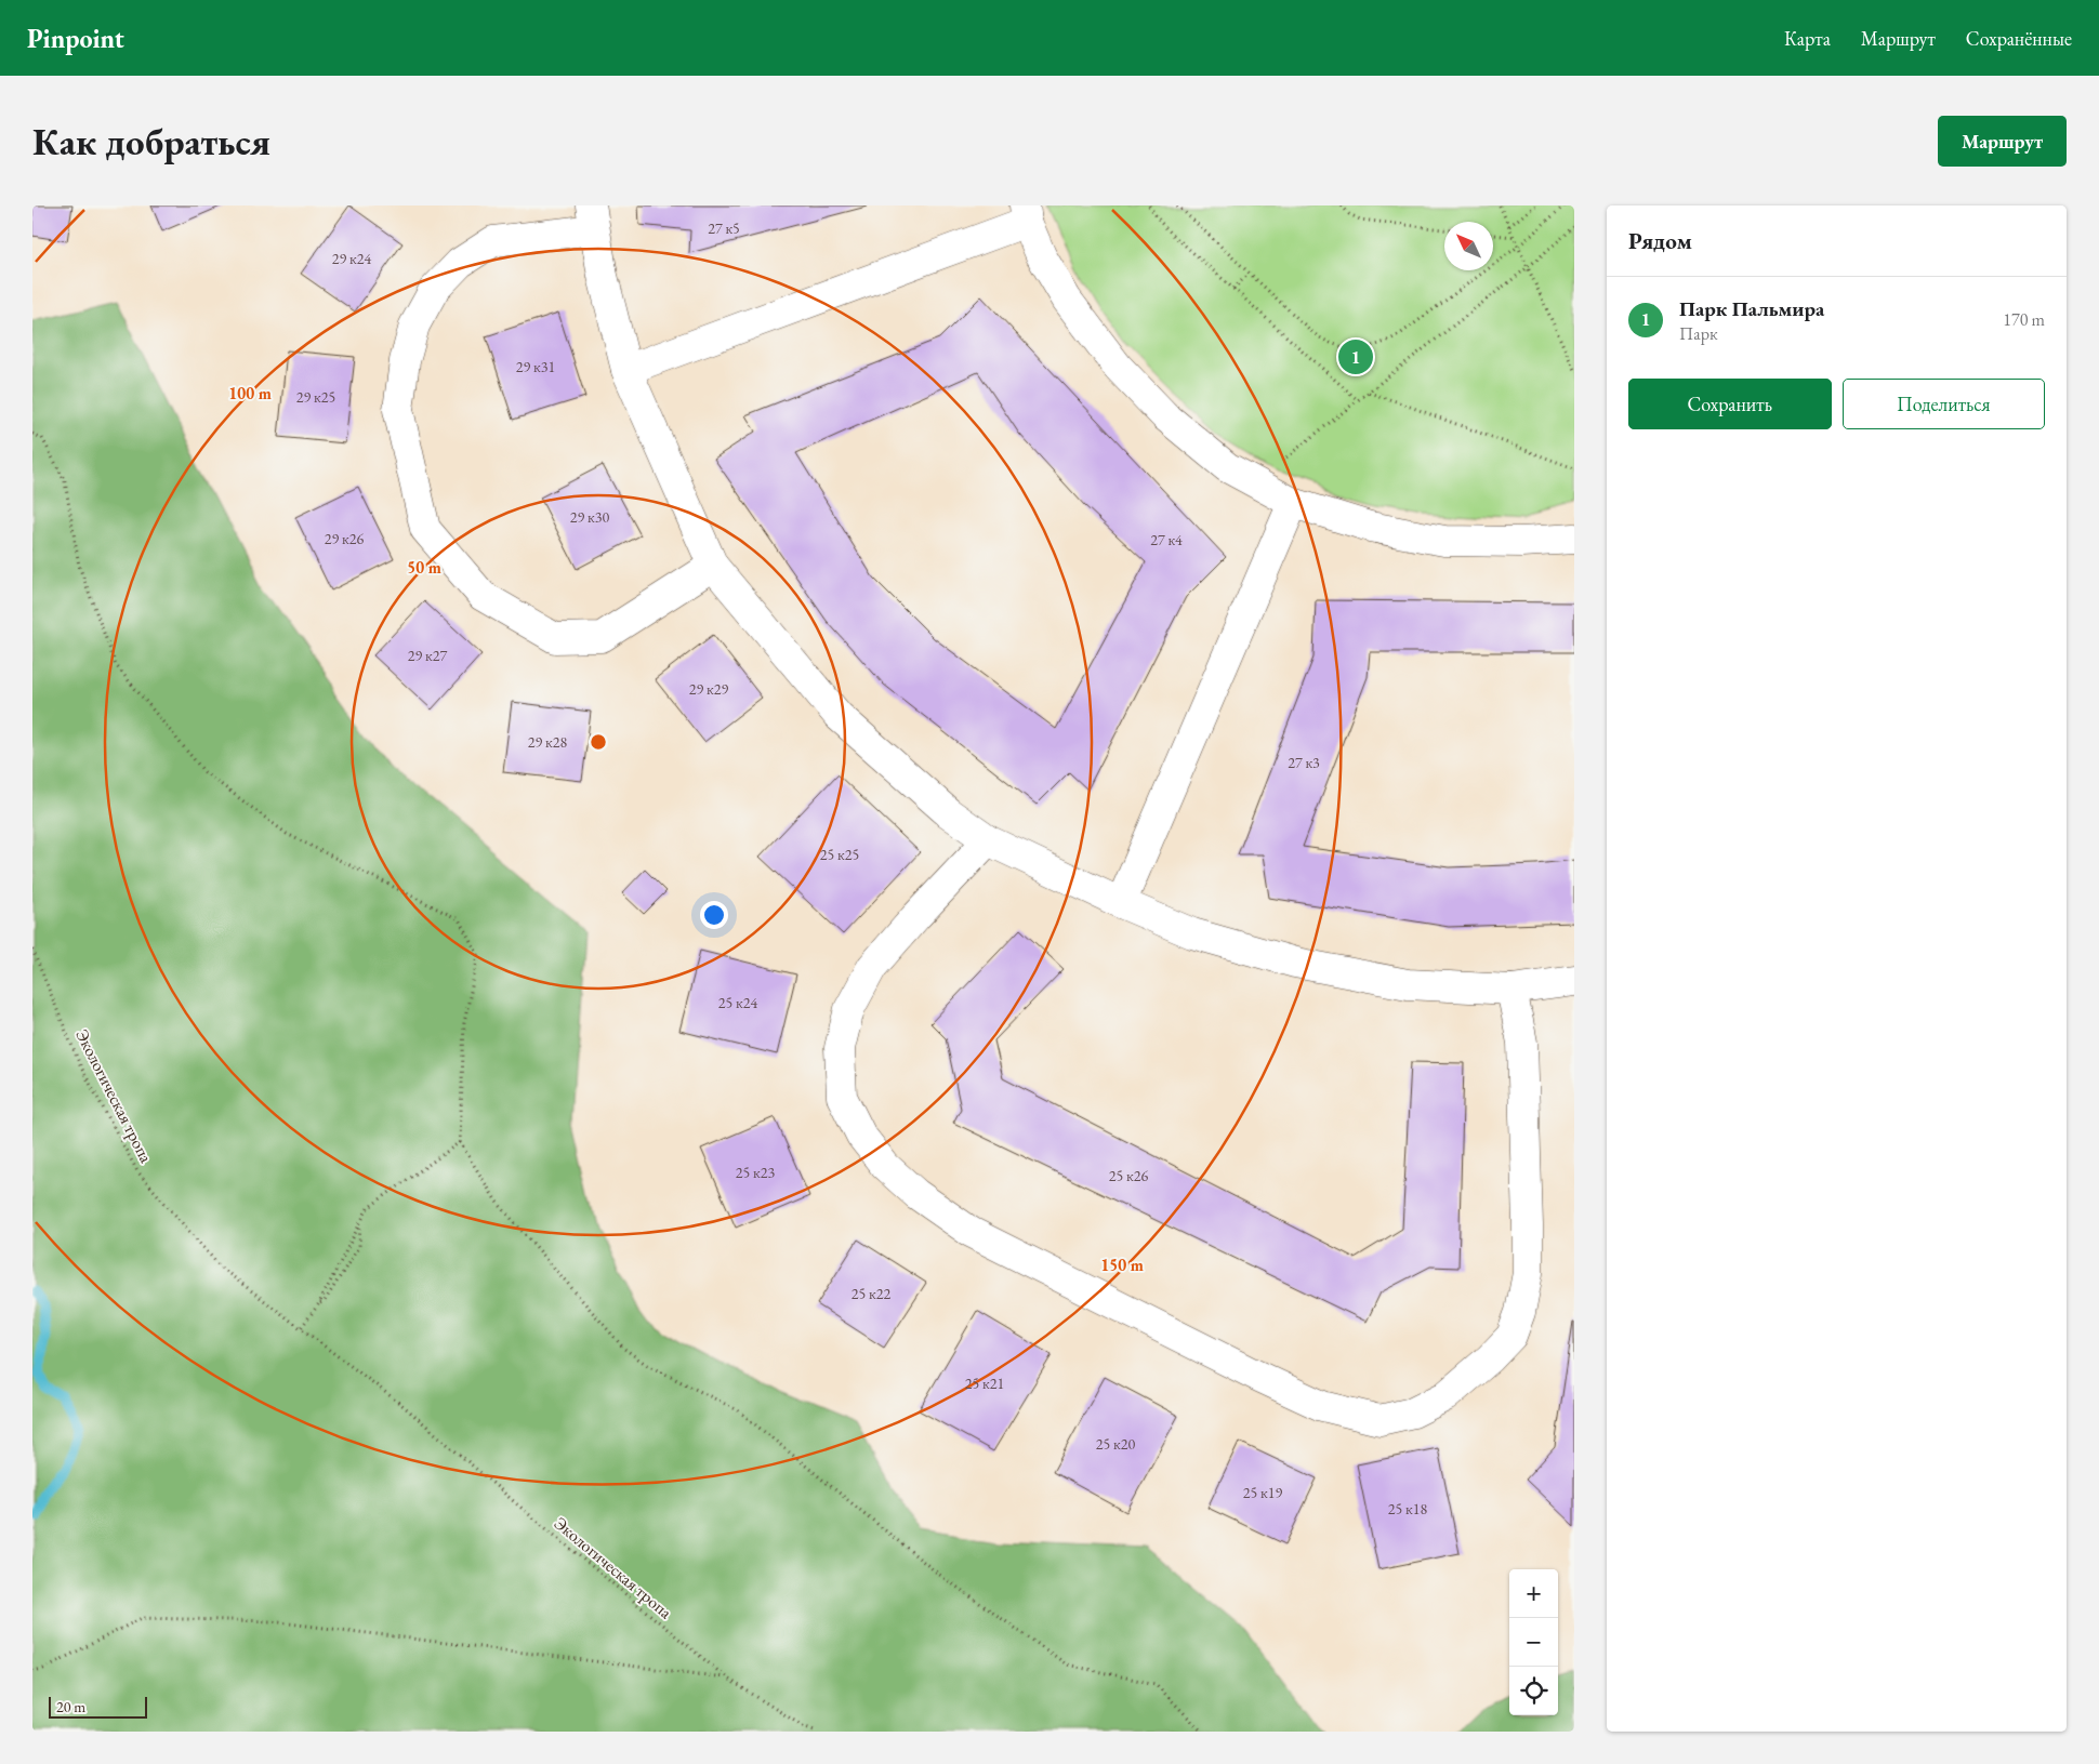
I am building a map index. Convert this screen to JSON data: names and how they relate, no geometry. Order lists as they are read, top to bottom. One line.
{"streets":{"path":["Экологическая тропа"]},"house_numbers":["27 к5","29 к24","29 к31","29 к25","29 к30","29 к26","27 к4","29 к27","29 к29","29 к28","27 к3","25 к25","25 к24","25 к23","25 к26","25 к22","25 к21","25 к20","25 к19","25 к18"],"scale_bar":"20 m","north":"top left","page":{"header":"Pinpoint","nav":["Карта","Маршрут","Сохранённые"],"buttons":["Маршрут",["Сохранить","Поделиться"]],"title":"Как добраться","heading":"Рядом","list":[{"mark":"1","name":"Парк Пальмира","note":"Парк","value":"170 m"}],"pins":"1","map_buttons":["+","−"],"scale":"20 m"},"rings":["100 m","50 m","150 m"]}
